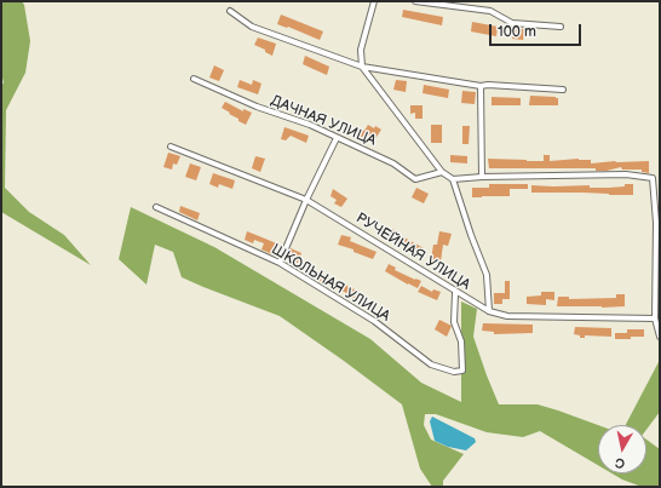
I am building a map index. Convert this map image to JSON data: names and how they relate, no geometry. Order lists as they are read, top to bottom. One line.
{"streets":{"street":["ДАЧНАЯ УЛИЦА","РУЧЕЙНАЯ УЛИЦА","ШКОЛЬНАЯ УЛИЦА"]},"crossings":[["РУЧЕЙНАЯ УЛИЦА","ШКОЛЬНАЯ УЛИЦА"]],"scale_bar":"100 m","north":"bottom"}
